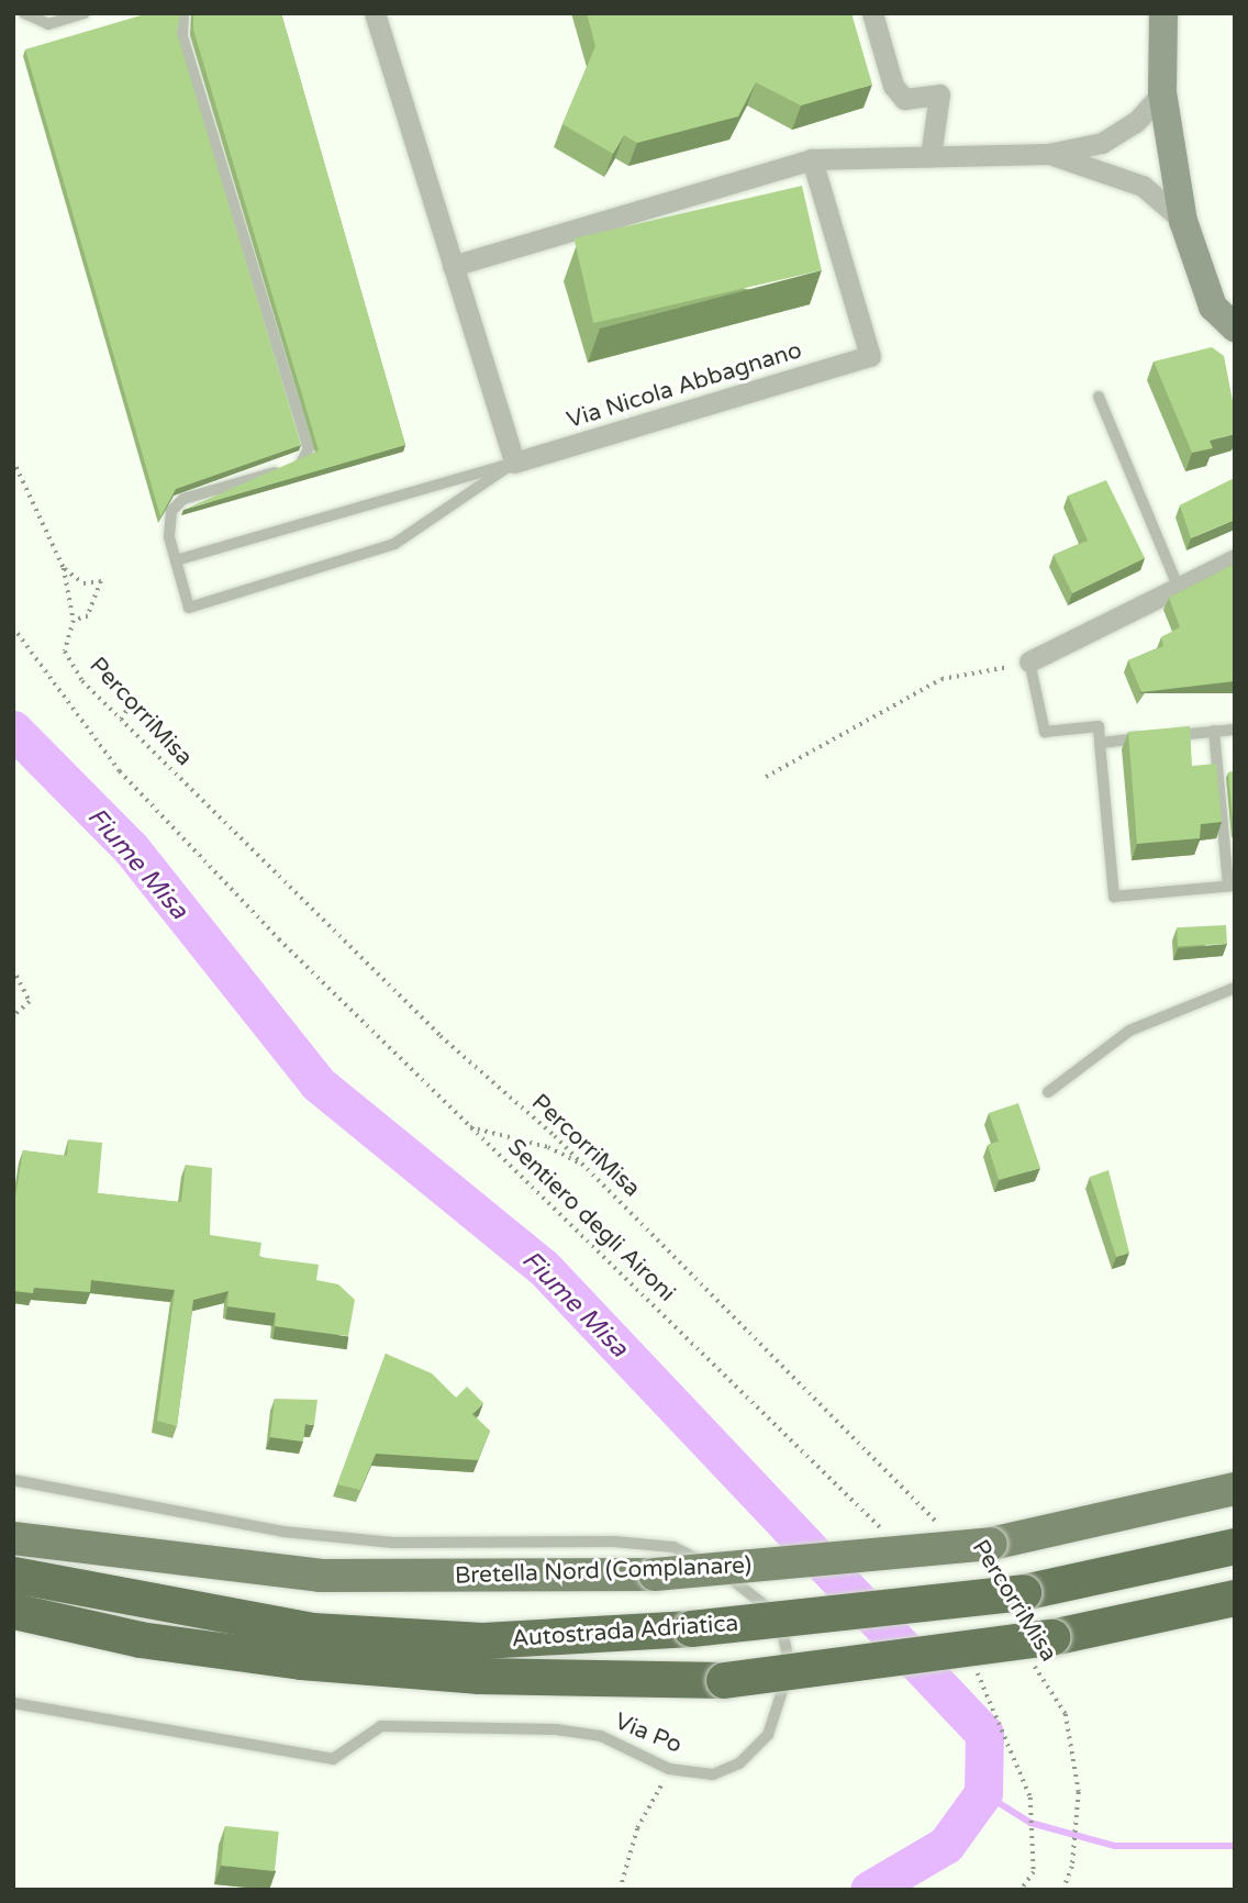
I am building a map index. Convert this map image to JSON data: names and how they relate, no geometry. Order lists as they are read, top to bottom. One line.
{"streets":{"highway":["Autostrada Adriatica"],"main road":["Bretella Nord (Complanare)"],"street":["Via Nicola Abbagnano"],"lane":["Via Po"],"path":["PercorriMisa","Sentiero degli Aironi"]},"crossings":[["PercorriMisa","Autostrada Adriatica"]],"water":["Fiume Misa"]}
